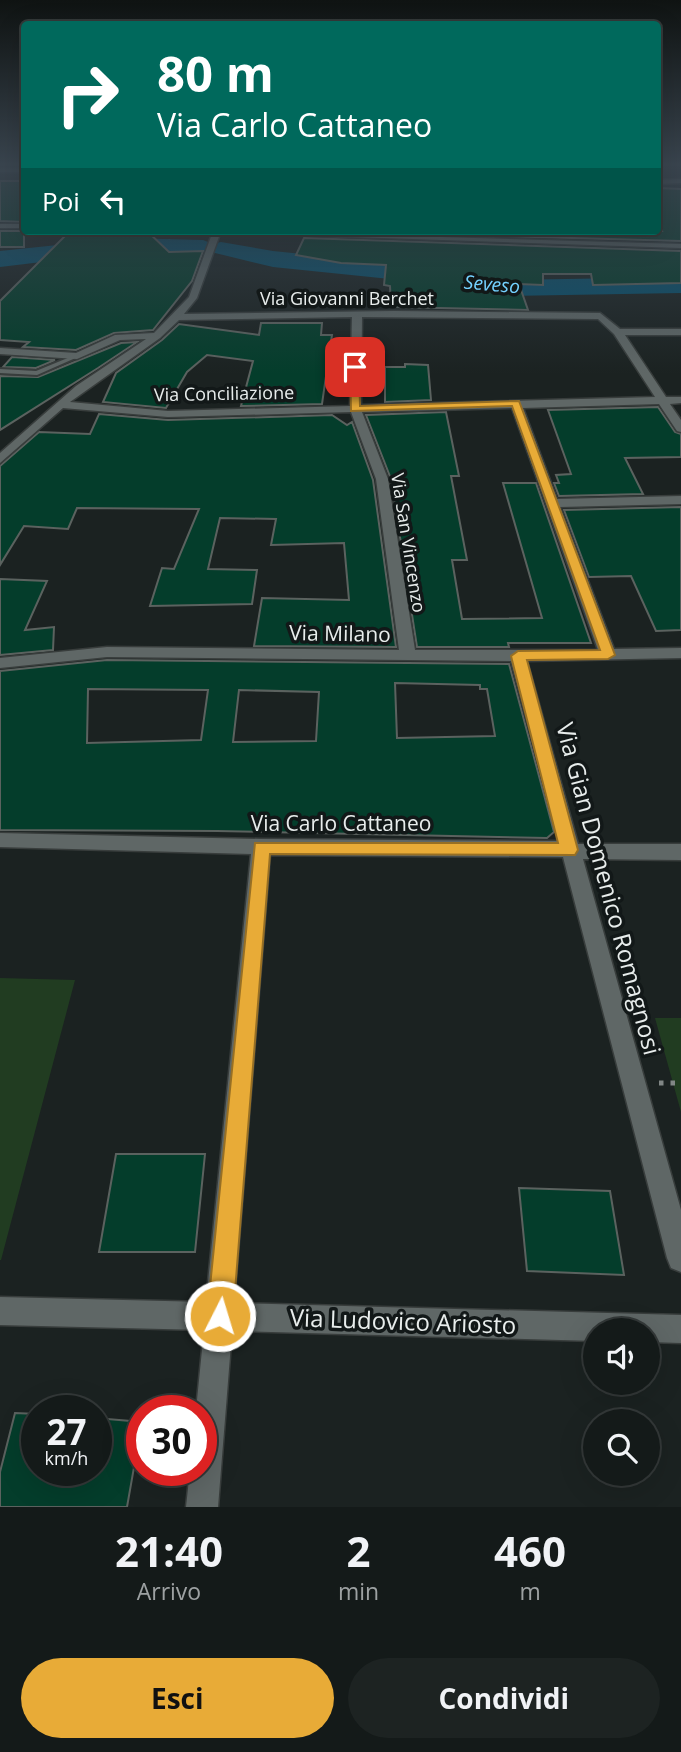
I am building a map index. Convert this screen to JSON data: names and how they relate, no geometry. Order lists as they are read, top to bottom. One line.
{"streets":{"street":["Via Giovanni Berchet","Via Conciliazione","Via San Vincenzo","Via Milano","Via Carlo Cattaneo","Via Gian Domenico Romagnosi","Via Ludovico Ariosto"]},"crossings":[["Via Giovanni Berchet","Via San Vincenzo"],["Via Conciliazione","Via San Vincenzo"],["Via San Vincenzo","Via Milano"],["Via Milano","Via Gian Domenico Romagnosi"],["Via Carlo Cattaneo","Via Gian Domenico Romagnosi"]],"water":["Seveso"],"page":{"turn":["80 m","Via Carlo Cattaneo"],"then":"Poi","speed":"27 km/h","limit":"30","eta":["21:40","Arrivo","2","min","460","m"],"buttons":["Esci","Condividi"]}}
